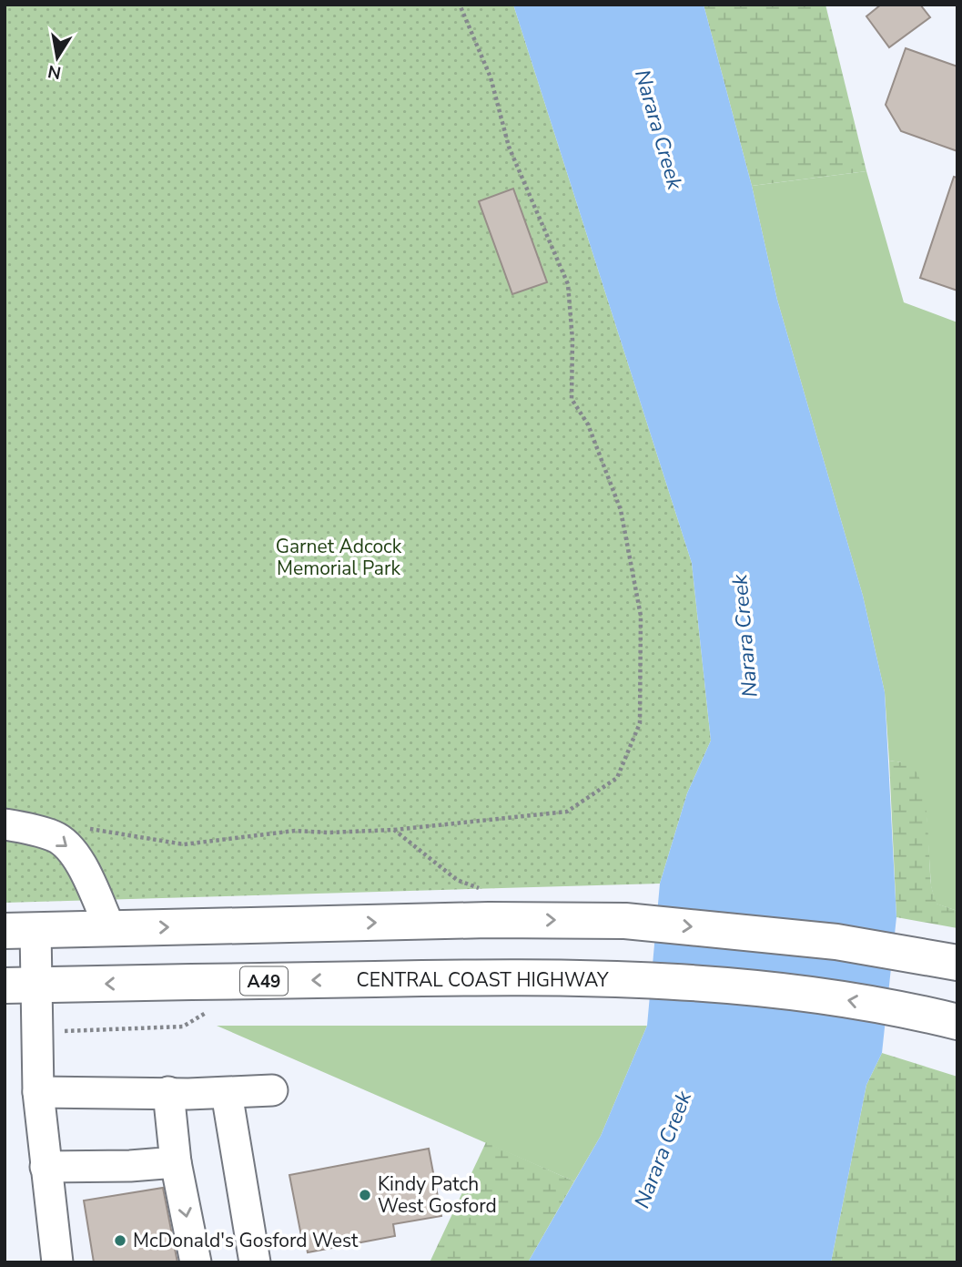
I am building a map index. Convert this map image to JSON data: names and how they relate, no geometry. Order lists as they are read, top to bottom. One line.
{"streets":{"highway":["CENTRAL COAST HIGHWAY","A49"]},"water":["Narara Creek"],"parks":["Garnet Adcock Memorial Park"],"places":["Kindy Patch West Gosford","McDonald's Gosford West"],"north":"bottom"}
